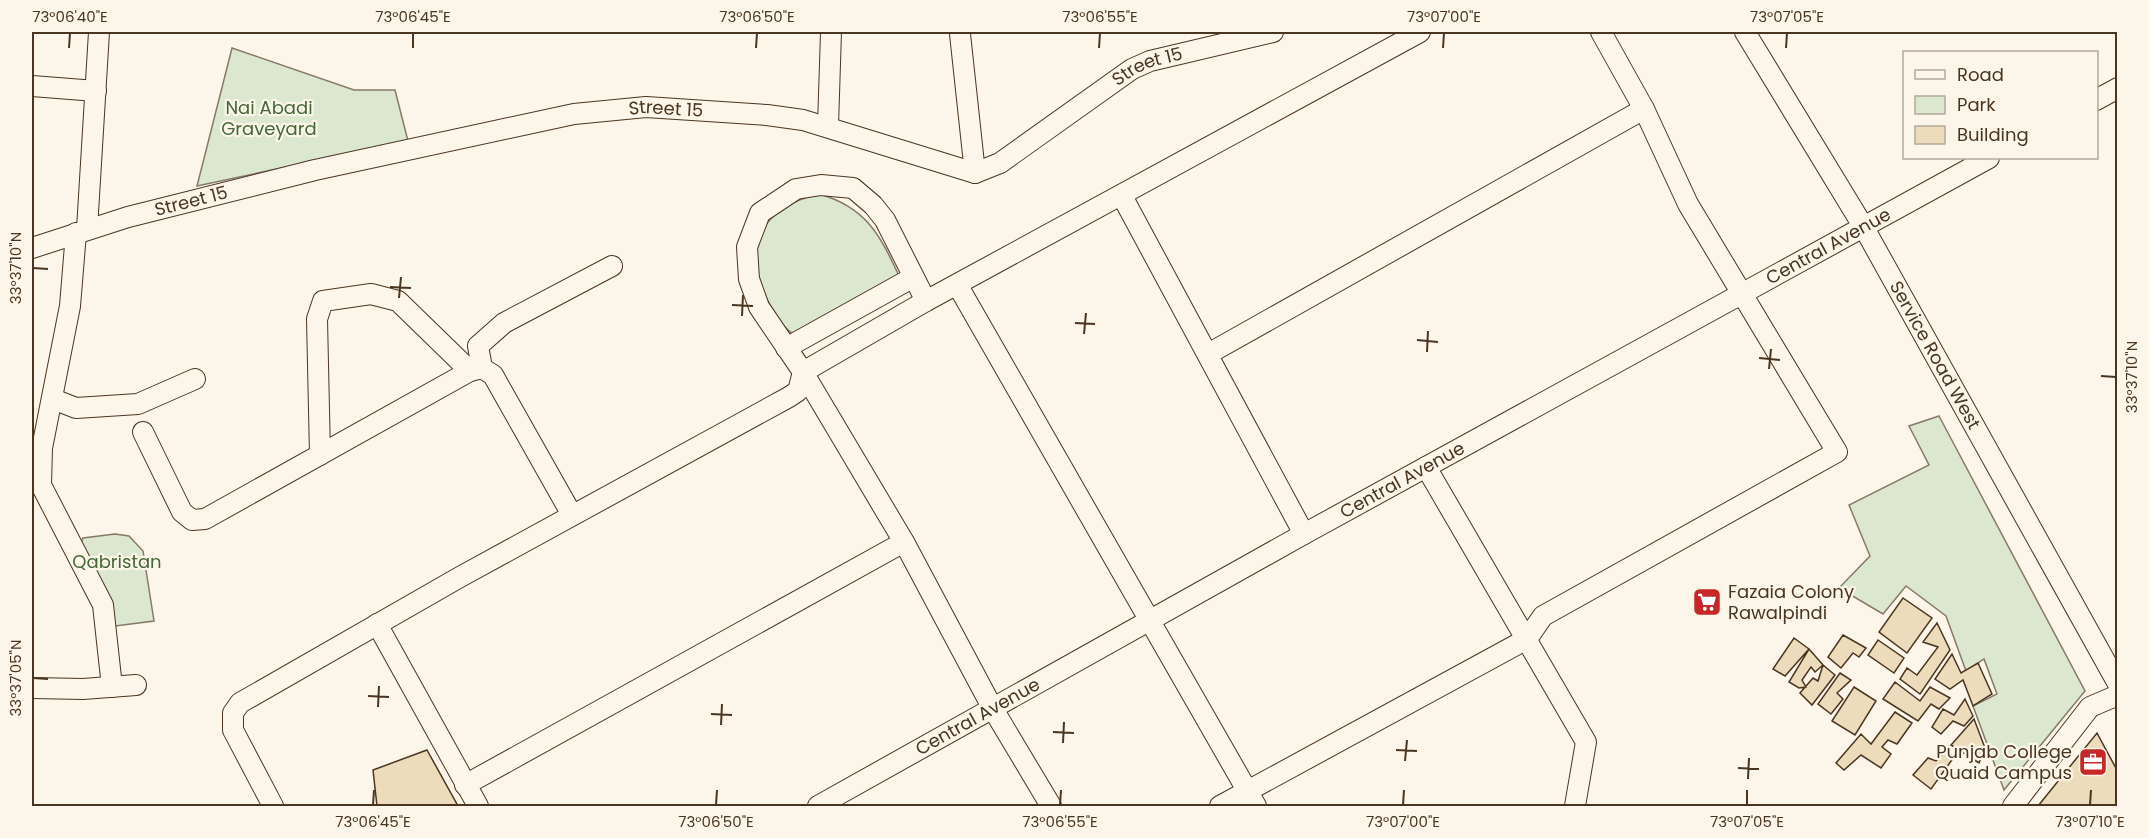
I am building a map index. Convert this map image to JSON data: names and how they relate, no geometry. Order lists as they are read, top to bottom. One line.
{"streets":{"street":["Street 15","Central Avenue","Service Road West"]},"crossings":[["Central Avenue","Service Road West"]],"parks":["Nai Abadi Graveyard","Qabristan"],"places":{"supermarket":["Fazaia Colony Rawalpindi"],"office":["Punjab College Quaid Campus"]},"legend":["Road","Park","Building"],"coordinates":["73°06'40\"E","73°06'45\"E","73°06'50\"E","73°06'55\"E","73°07'00\"E","73°07'05\"E","33°37'10\"N","33°37'05\"N","73°07'10\"E"]}
